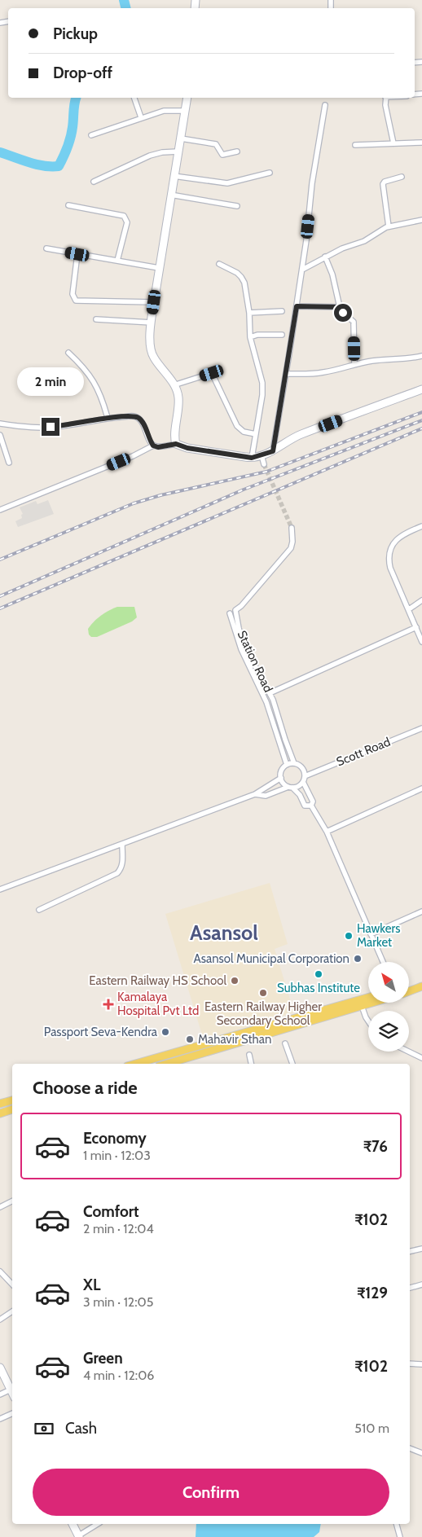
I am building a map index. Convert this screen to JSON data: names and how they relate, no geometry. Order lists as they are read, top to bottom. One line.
{"streets":{"street":["Station Road","Scott Road"]},"crossings":[["Station Road","Scott Road"]],"districts":["Asansol"],"places":{"other":["Hawkers Market","Asansol Municipal Corporation","Subhas Institute","Eastern Railway HS School","Eastern Railway Higher Secondary School","Passport Seva-Kendra","Mahavir Sthan"],"health":["Kamalaya Hospital Pvt Ltd"]},"north":"top left","page":{"banner":["Pickup","Drop-off"],"bubble":"2 min","heading":"Choose a ride","list":[{"name":"Economy","note":"1 min · 12:03","value":"₹76"},{"name":"Comfort","note":"2 min · 12:04","value":"₹102"},{"name":"XL","note":"3 min · 12:05","value":"₹129"},{"name":"Green","note":"4 min · 12:06","value":"₹102"}],"pay":["Cash","510 m"],"buttons":"Confirm"}}
